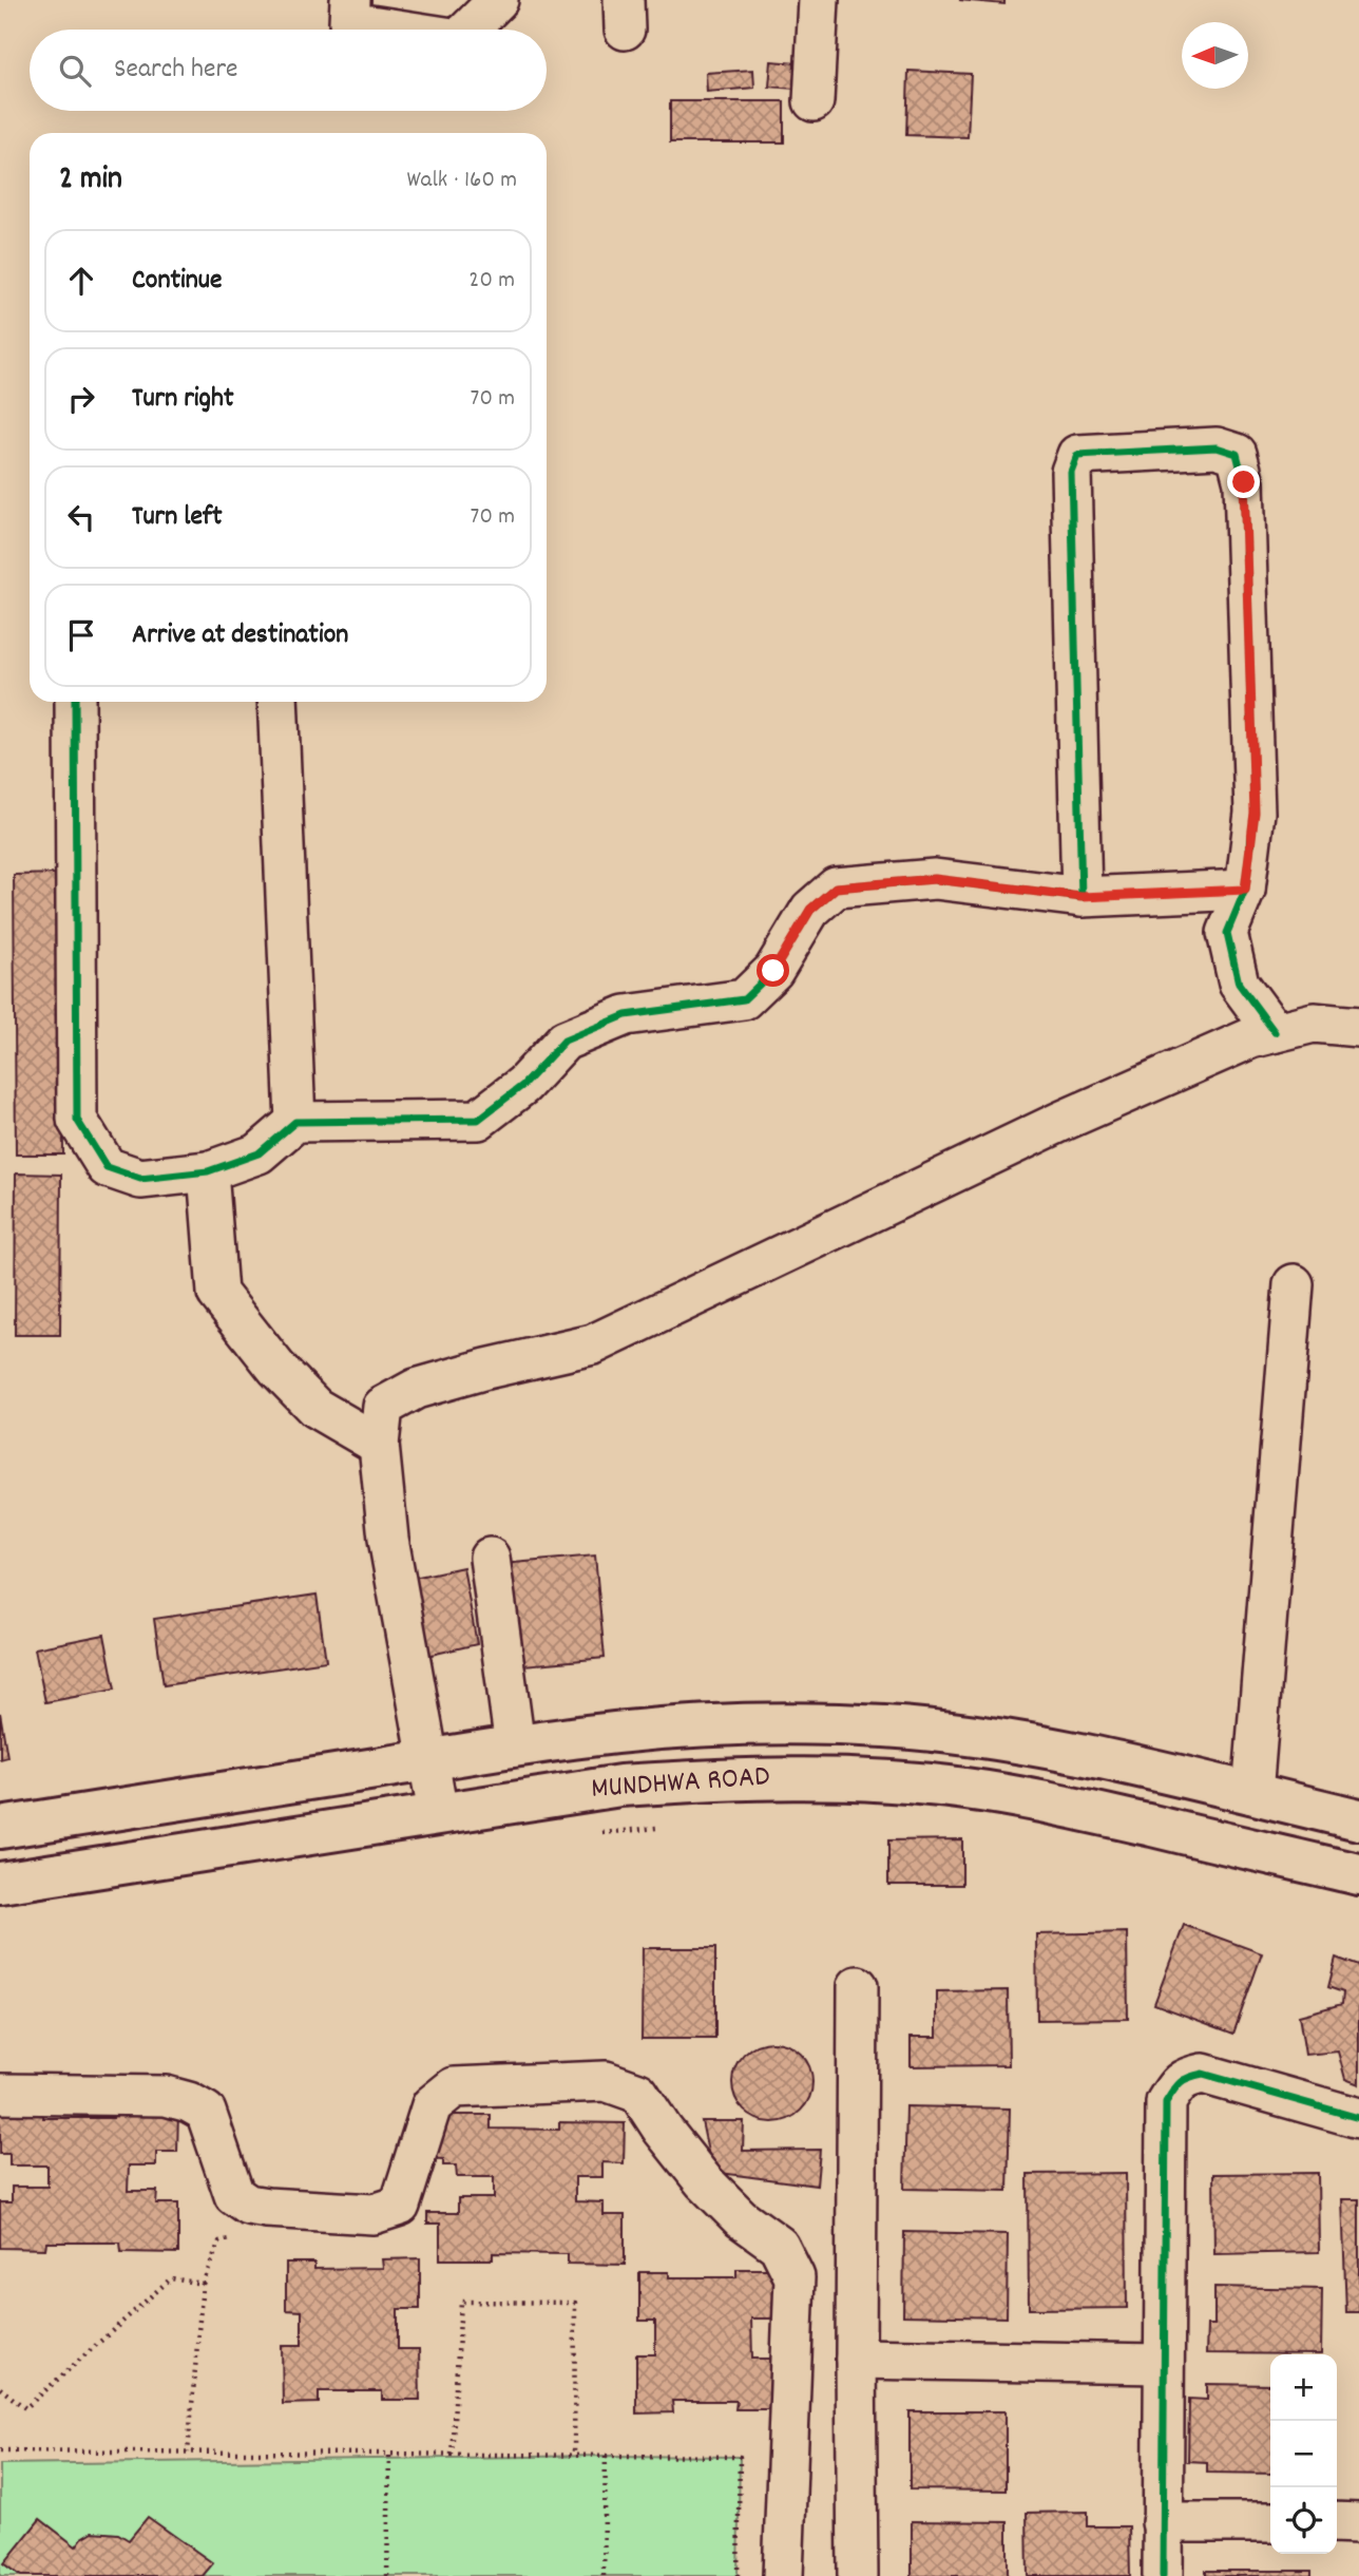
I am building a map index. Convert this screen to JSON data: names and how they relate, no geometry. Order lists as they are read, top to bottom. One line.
{"streets":{"highway":["MUNDHWA ROAD"]},"north":"left","page":{"search":"Search here","heading":["2 min","Walk · 160 m"],"list":[["Continue","20 m"],["Turn right","70 m"],["Turn left","70 m"],"Arrive at destination"],"map_buttons":["+","−"]}}
